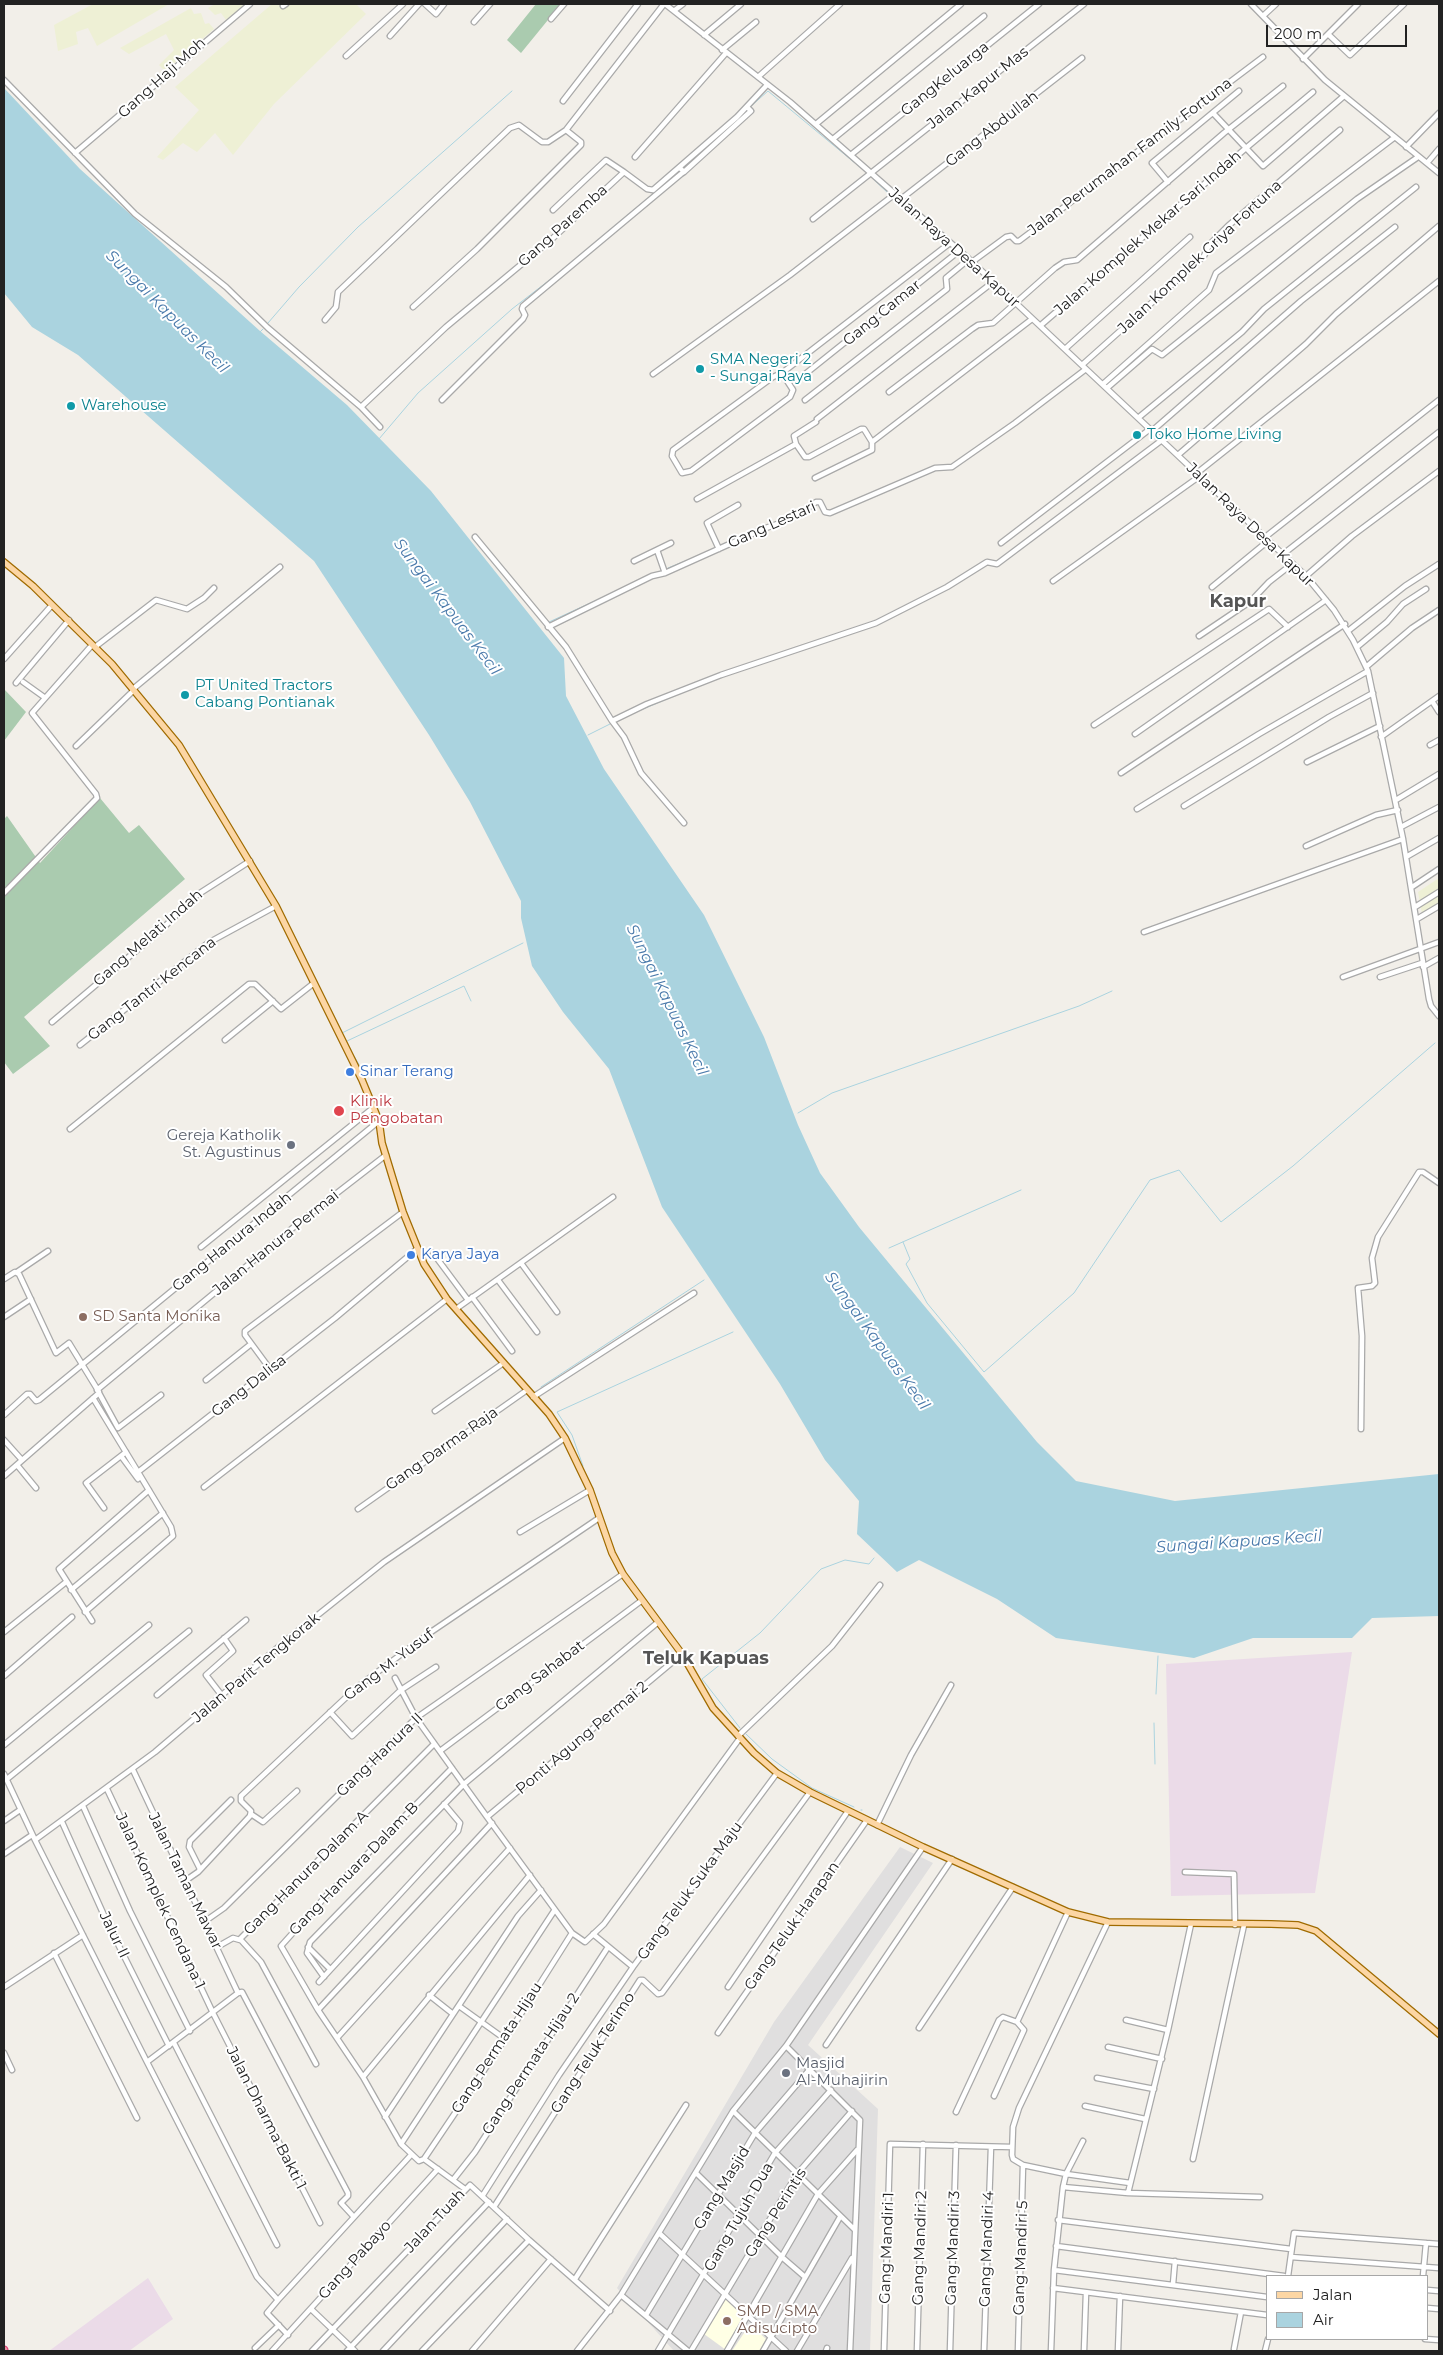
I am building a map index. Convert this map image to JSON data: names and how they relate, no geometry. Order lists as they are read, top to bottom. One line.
{"streets":{"street":["Gang Haji Moh","GangKeluarga","Jalan Kapur Mas","Gang Abdullah","Jalan Perumahan Family Fortuna","Gang Paremba","Jalan Komplek Mekar Sari Indah","Jalan Raya Desa Kapur","Jalan Komplek Griya Fortuna","Gang Camar","Gang Lestari","Gang Melati Indah","Gang Tantri Kencana","Gang Hanura Indah","Jalan Hanura Permai","Gang Dalisa","Gang Darma Raja","Gang M. Yusuf","Jalan Parit Tengkorak","Gang Sahabat","Ponti Agung Permai 2","Gang Hanura II","Gang Hanuara Dalam B","Gang Hanura Dalam A","Jalan Taman Mawar","Gang Teluk Suka Maju","Jalan Komplek Cendana 1","Gang Teluk Harapan","Jalur II","Gang Permata Hijau","Gang Teluk Terimo","Gang Permata Hijau 2","Jalan Dharma Bakti 1","Gang Masjid","Gang Perintis","Gang Tujuh Dua","Jalan Tuah","Gang Mandiri 1","Gang Mandiri 2","Gang Mandiri 3","Gang Mandiri 4","Gang Mandiri 5","Gang Pabayo"]},"crossings":[["GangKeluarga","Jalan Raya Desa Kapur"],["Jalan Kapur Mas","Jalan Raya Desa Kapur"],["Gang Abdullah","Jalan Raya Desa Kapur"],["Jalan Perumahan Family Fortuna","Jalan Raya Desa Kapur"],["Jalan Komplek Mekar Sari Indah","Jalan Raya Desa Kapur"],["Jalan Raya Desa Kapur","Jalan Komplek Griya Fortuna"],["Jalan Raya Desa Kapur","Gang Camar"],["Jalan Raya Desa Kapur","Gang Lestari"],["Jalan Komplek Griya Fortuna","Gang Lestari"],["Jalan Parit Tengkorak","Jalan Taman Mawar"],["Jalan Parit Tengkorak","Jalan Komplek Cendana 1"],["Jalan Parit Tengkorak","Jalur II"],["Gang Hanura II","Jalan Taman Mawar"],["Gang Teluk Suka Maju","Gang Permata Hijau 2"],["Jalan Komplek Cendana 1","Jalan Dharma Bakti 1"],["Gang Teluk Terimo","Jalan Tuah"],["Gang Mandiri 1","Gang Mandiri 2"]],"districts":["Kapur","Teluk Kapuas"],"water":["Sungai Kapuas Kecil"],"places":["SMA Negeri 2 - Sungai Raya","Warehouse","Toko Home Living","PT United Tractors Cabang Pontianak","Sinar Terang","Klinik Pengobatan","Gereja Katholik St. Agustinus","Karya Jaya","SD Santa Monika","Masjid Al-Muhajirin","SMP / SMA Adisucipto"],"legend":["Jalan","Air"],"scale_bar":"200 m"}
